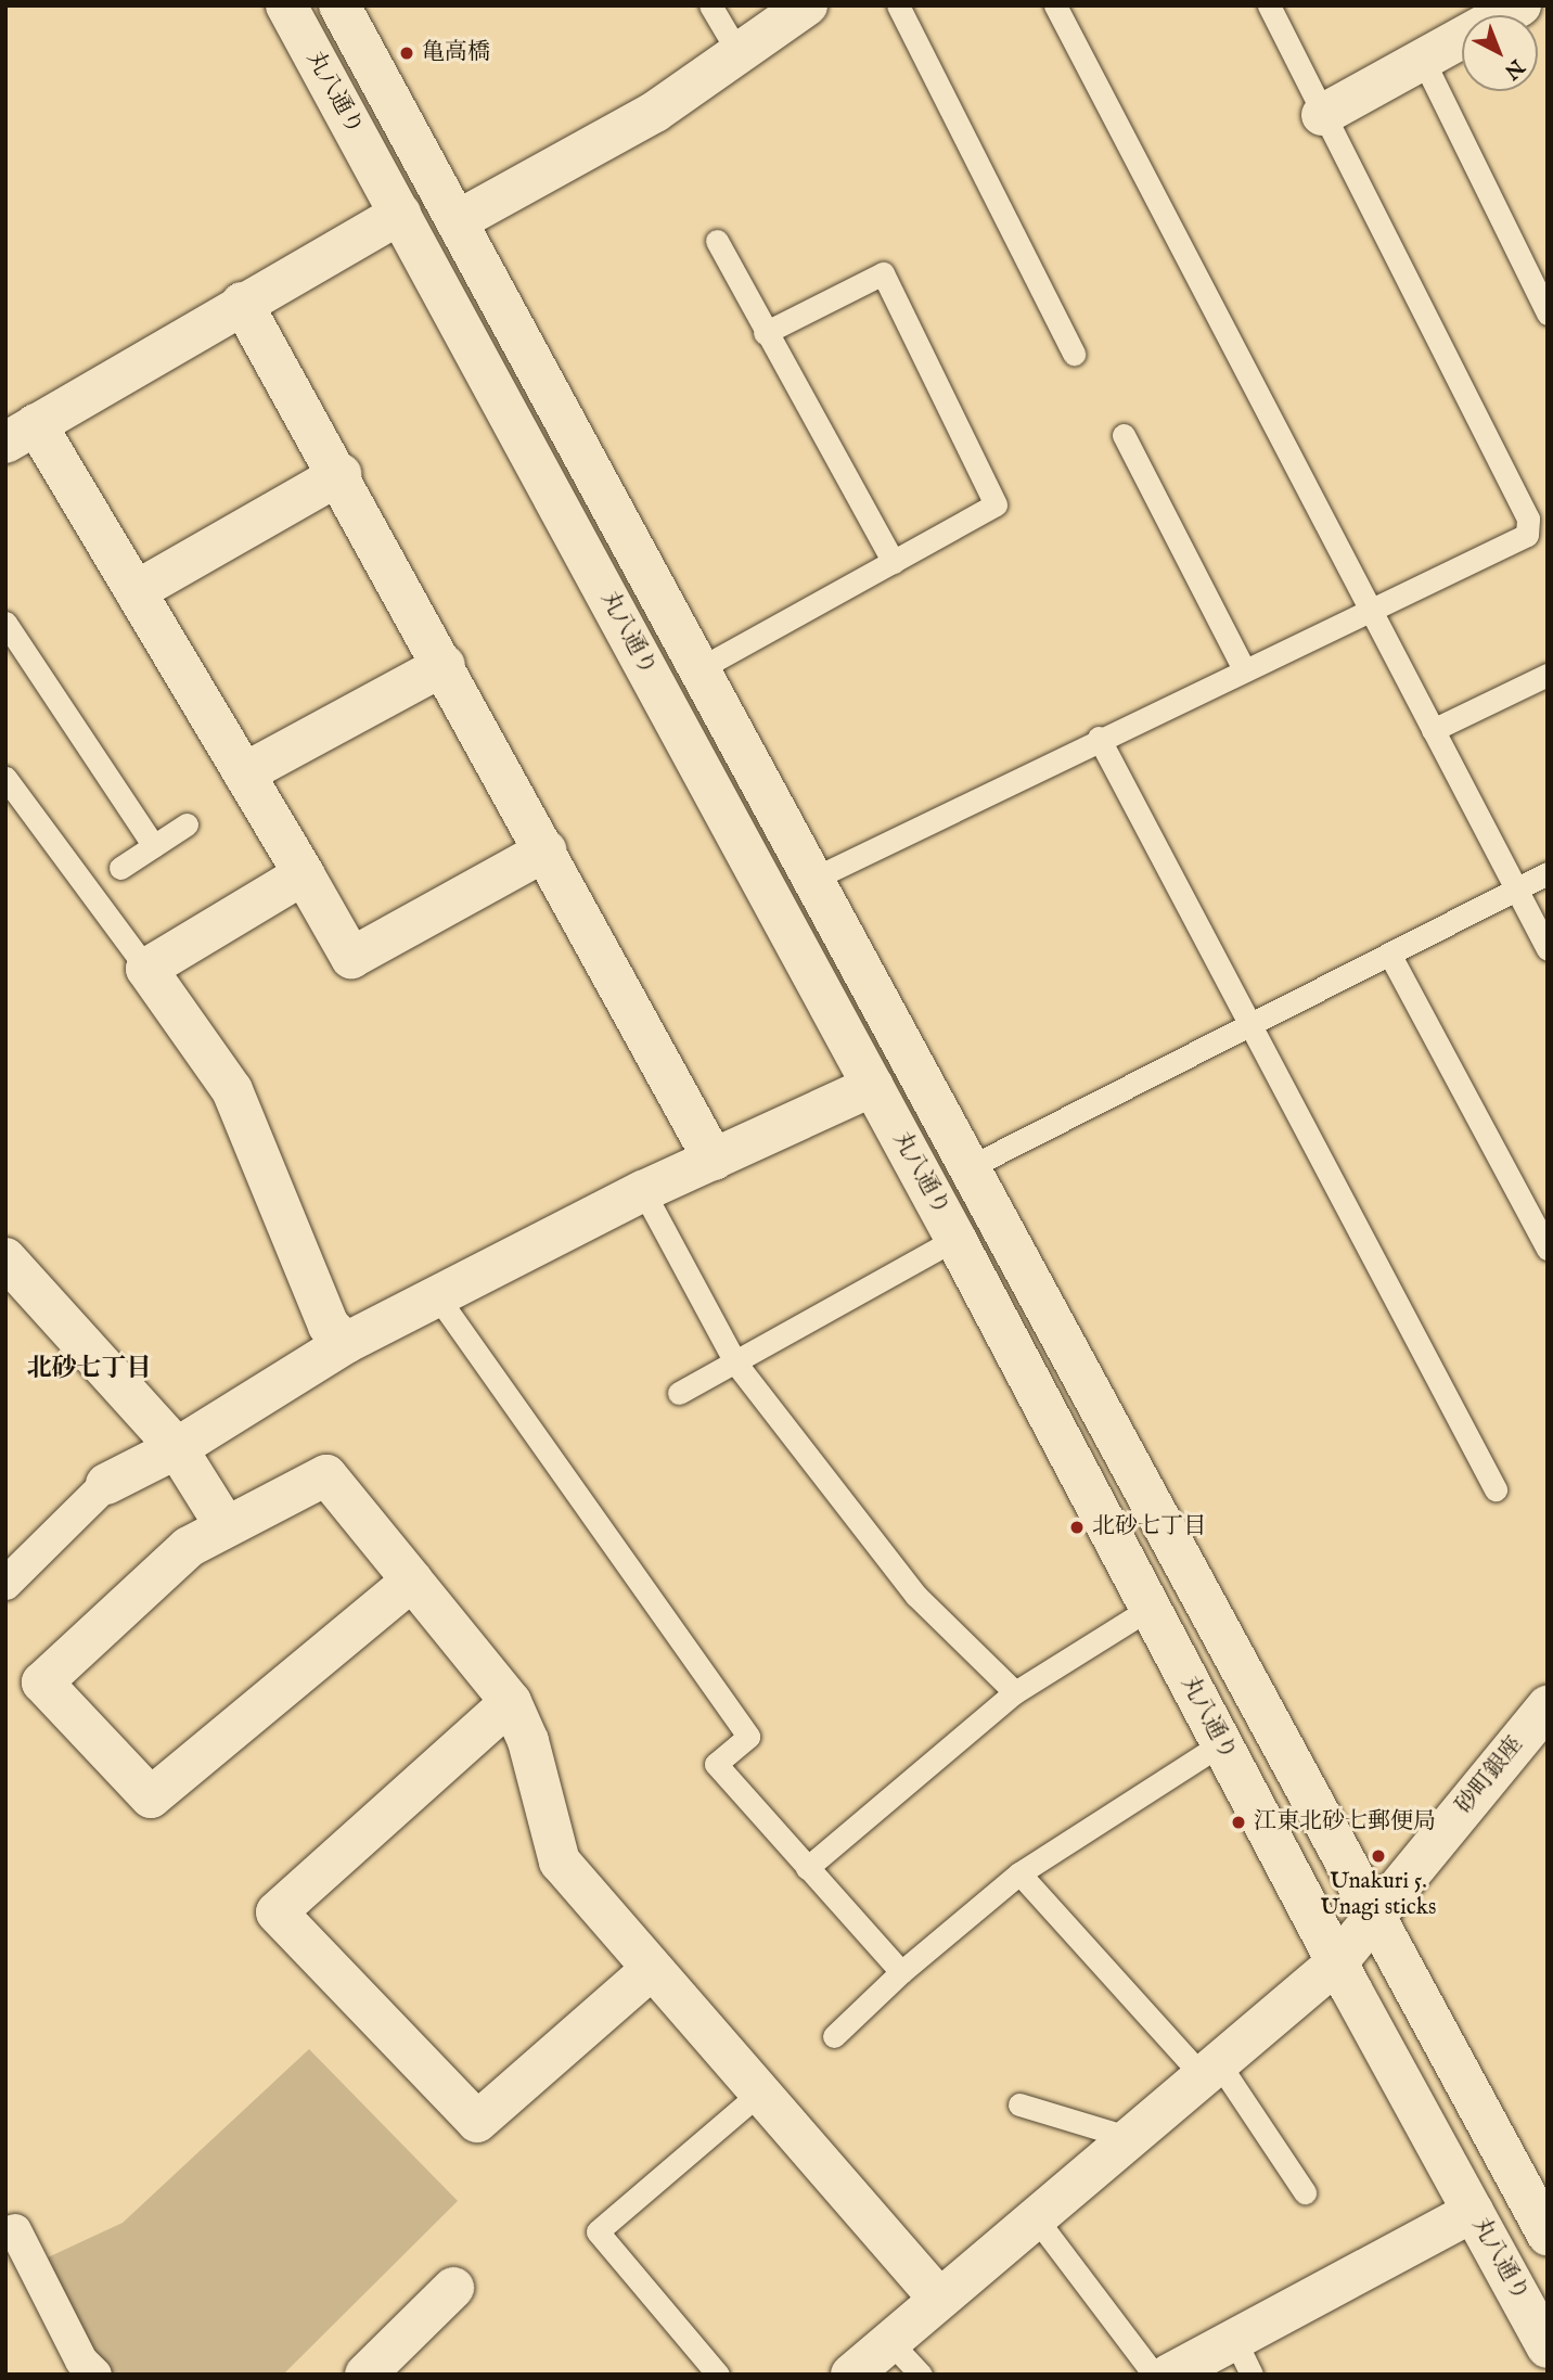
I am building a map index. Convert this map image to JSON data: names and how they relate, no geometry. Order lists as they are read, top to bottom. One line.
{"streets":{"street":["丸八通り","砂町銀座"]},"crossings":[["丸八通り","砂町銀座"]],"districts":["北砂七丁目"],"places":["亀高橋","北砂七丁目","江東北砂七郵便局","Unakuri 5. Unagi sticks"],"north":"bottom right"}
